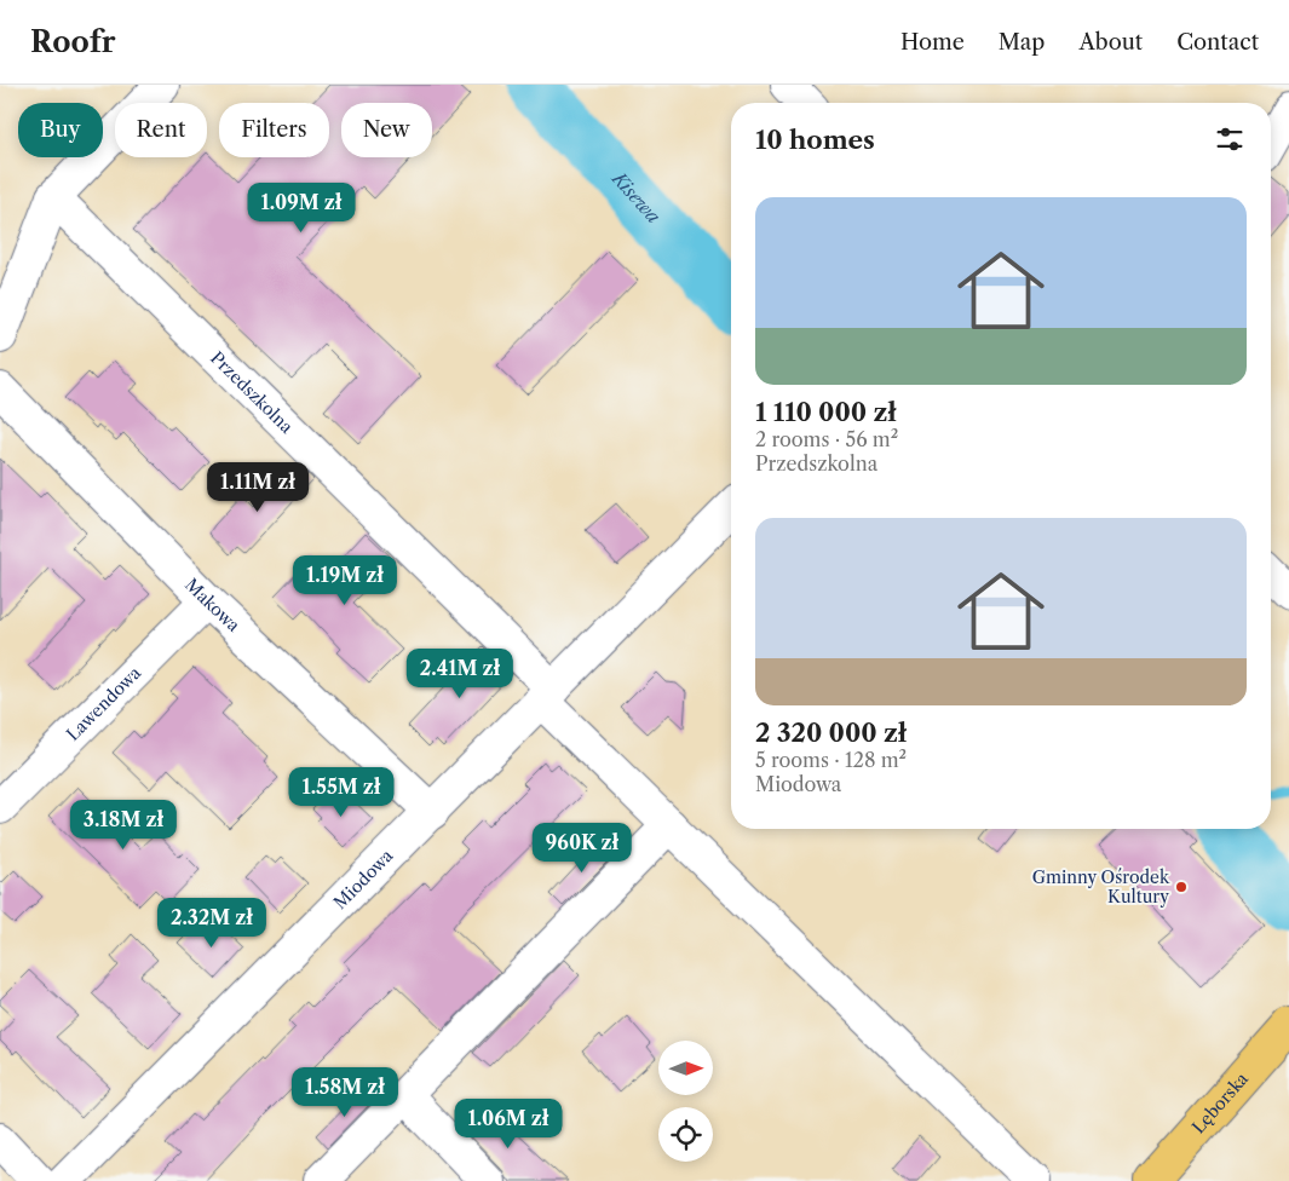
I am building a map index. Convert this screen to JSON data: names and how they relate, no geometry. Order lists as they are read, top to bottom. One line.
{"streets":{"main road":["Lęborska"],"street":["Przedszkolna","Makowa","Lawendowa","Miodowa"]},"crossings":[["Przedszkolna","Miodowa"],["Makowa","Lawendowa"],["Makowa","Miodowa"]],"water":["Kisewa"],"places":["Gminny Ośrodek Kultury"],"north":"right","page":{"header":"Roofr","nav":["Home","Map","About","Contact"],"chip":["Buy","Rent","Filters","New"],"heading":"10 homes","list":[{"name":"1 110 000 zł","note":"2 rooms · 56 m² · Przedszkolna"},{"name":"2 320 000 zł","note":"5 rooms · 128 m² · Miodowa"}],"price":["1.09M zł","1.11M zł","1.19M zł","2.41M zł","1.55M zł","3.18M zł","960K zł","2.32M zł","1.58M zł","1.06M zł"]}}
